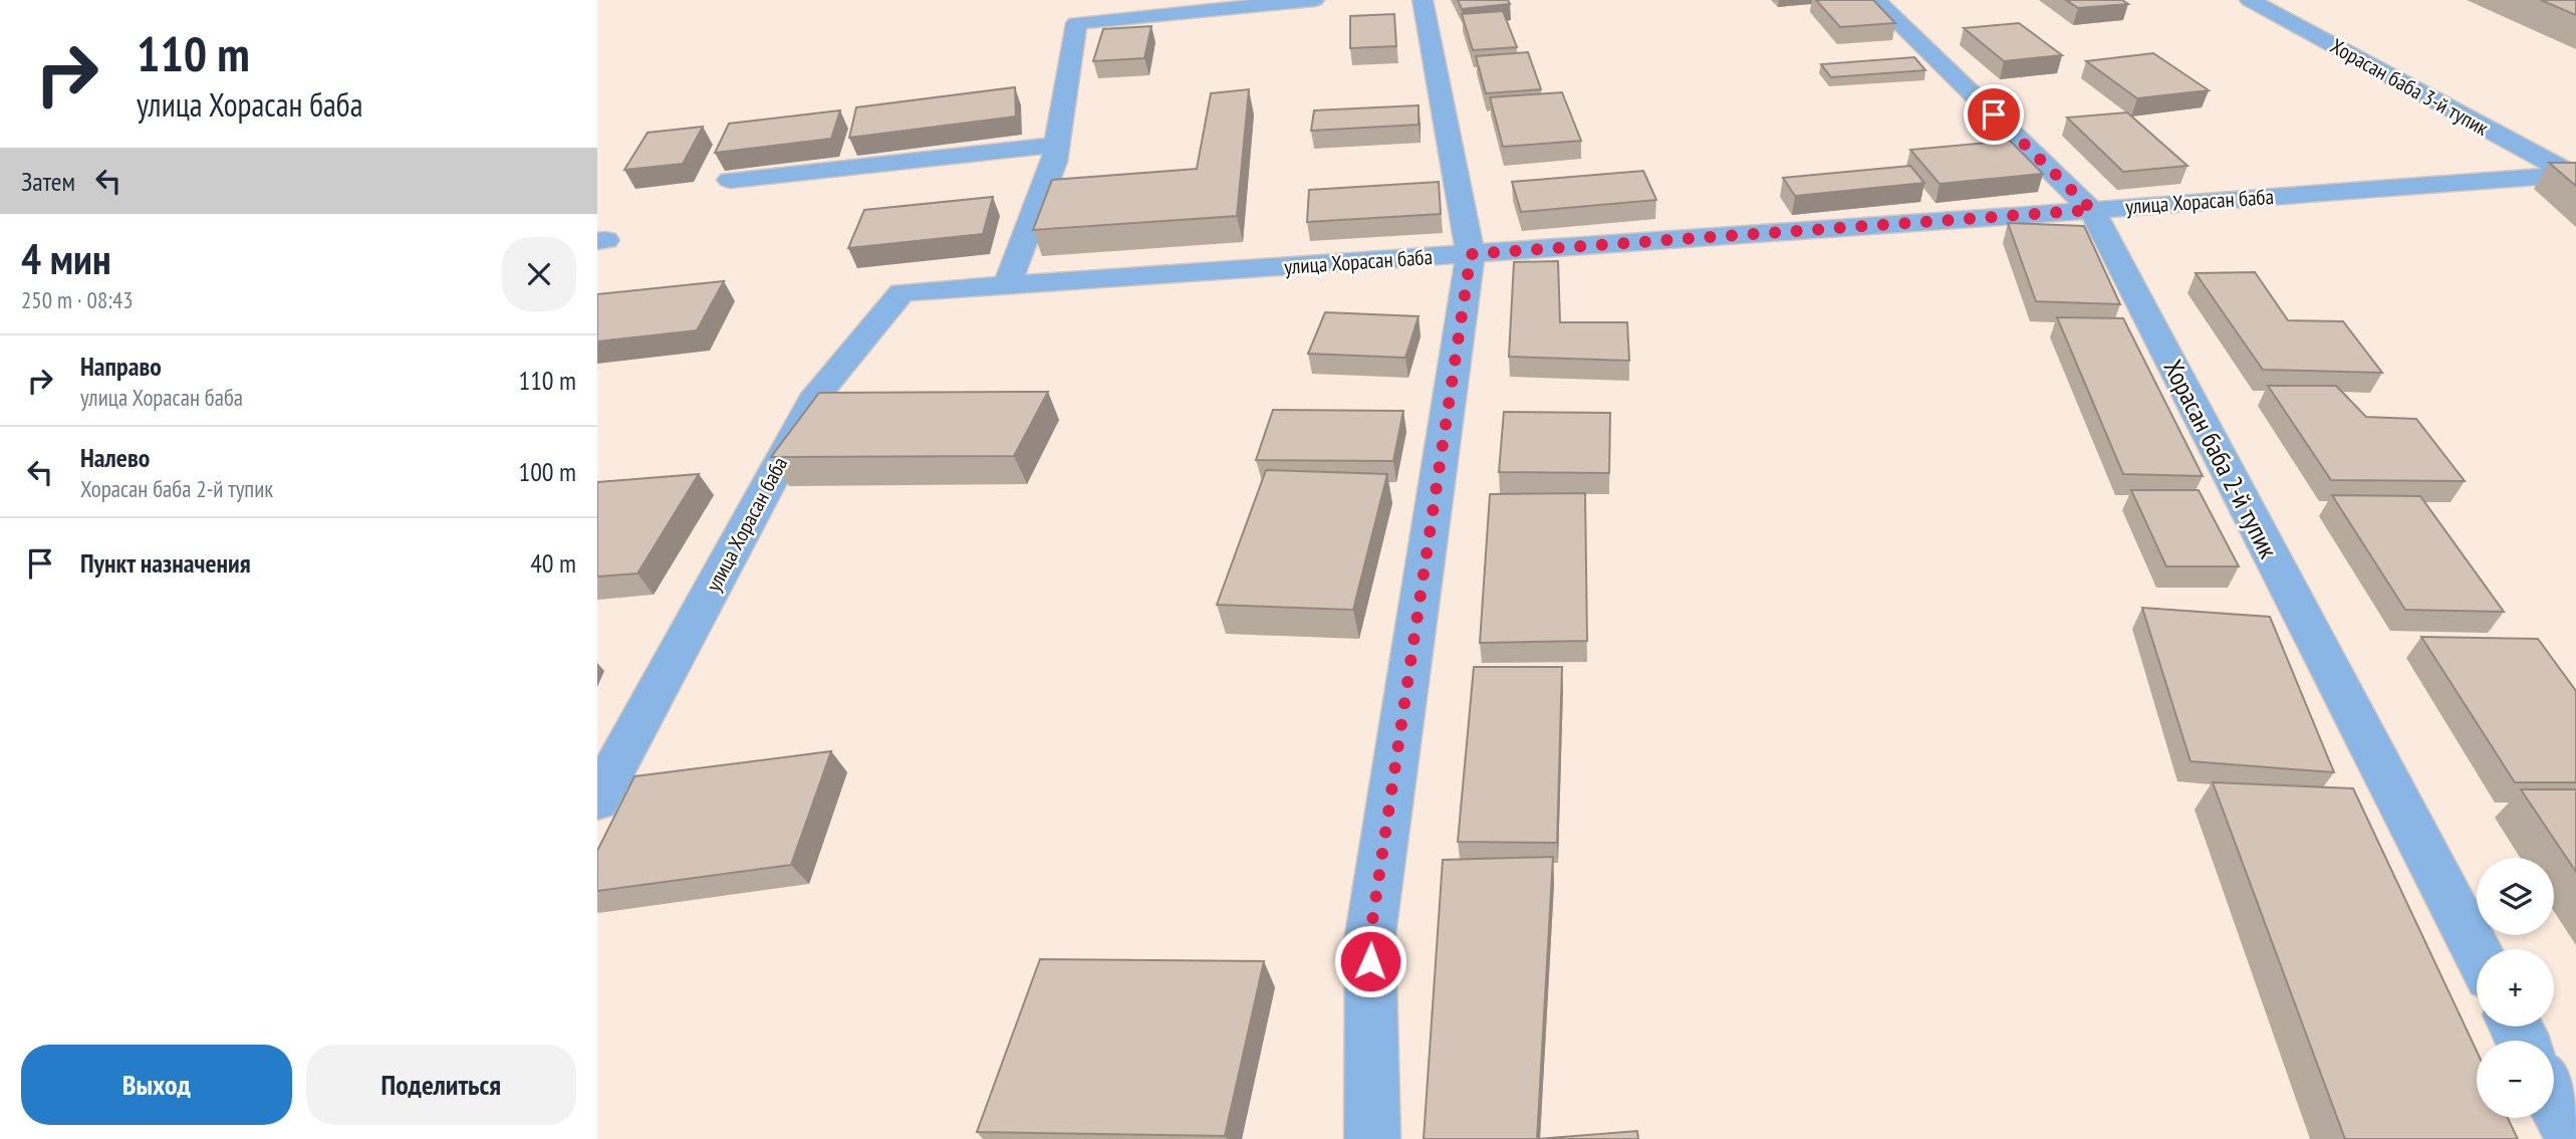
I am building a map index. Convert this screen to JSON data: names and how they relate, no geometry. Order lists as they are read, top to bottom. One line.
{"streets":{"street":["Хорасан баба 3-й тупик","улица Хорасан баба","Хорасан баба 2-й тупик"]},"crossings":[["Хорасан баба 3-й тупик","улица Хорасан баба"],["улица Хорасан баба","Хорасан баба 2-й тупик"]],"page":{"turn":["110 m","улица Хорасан баба"],"then":"Затем","heading":["4 мин","250 m · 08:43"],"list":[{"name":"Направо","note":"улица Хорасан баба","value":"110 m"},{"name":"Налево","note":"Хорасан баба 2-й тупик","value":"100 m"},{"name":"Пункт назначения","value":"40 m"}],"map_buttons":["+","−"],"buttons":["Выход","Поделиться"]}}
